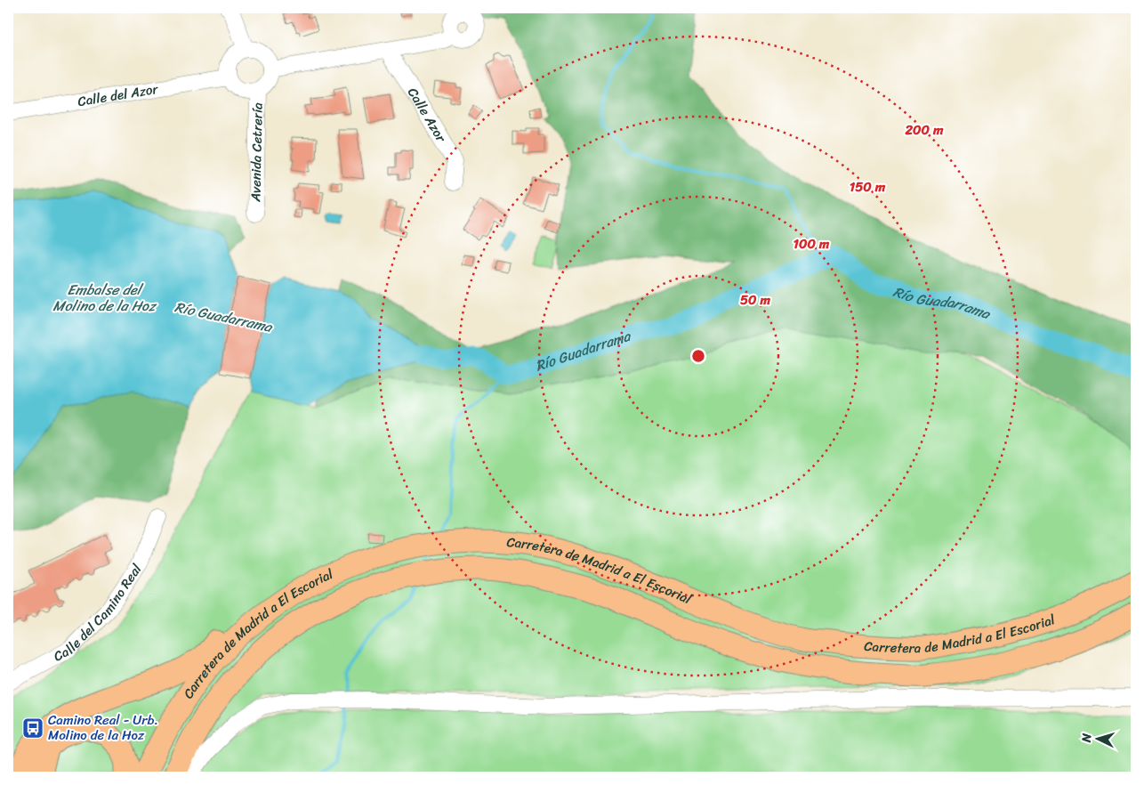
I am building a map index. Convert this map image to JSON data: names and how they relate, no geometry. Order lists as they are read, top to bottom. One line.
{"streets":{"highway":["Carretera de Madrid a El Escorial"],"street":["Calle del Azor","Calle Azor","Avenida Cetrería","Calle del Camino Real"]},"crossings":[["Calle del Azor","Avenida Cetrería"]],"water":["Embalse del Molino de la Hoz","Río Guadarrama"],"places":{"bus stop":["Camino Real - Urb. Molino de la Hoz"]},"north":"left","rings":["200 m","150 m","100 m","50 m"]}
